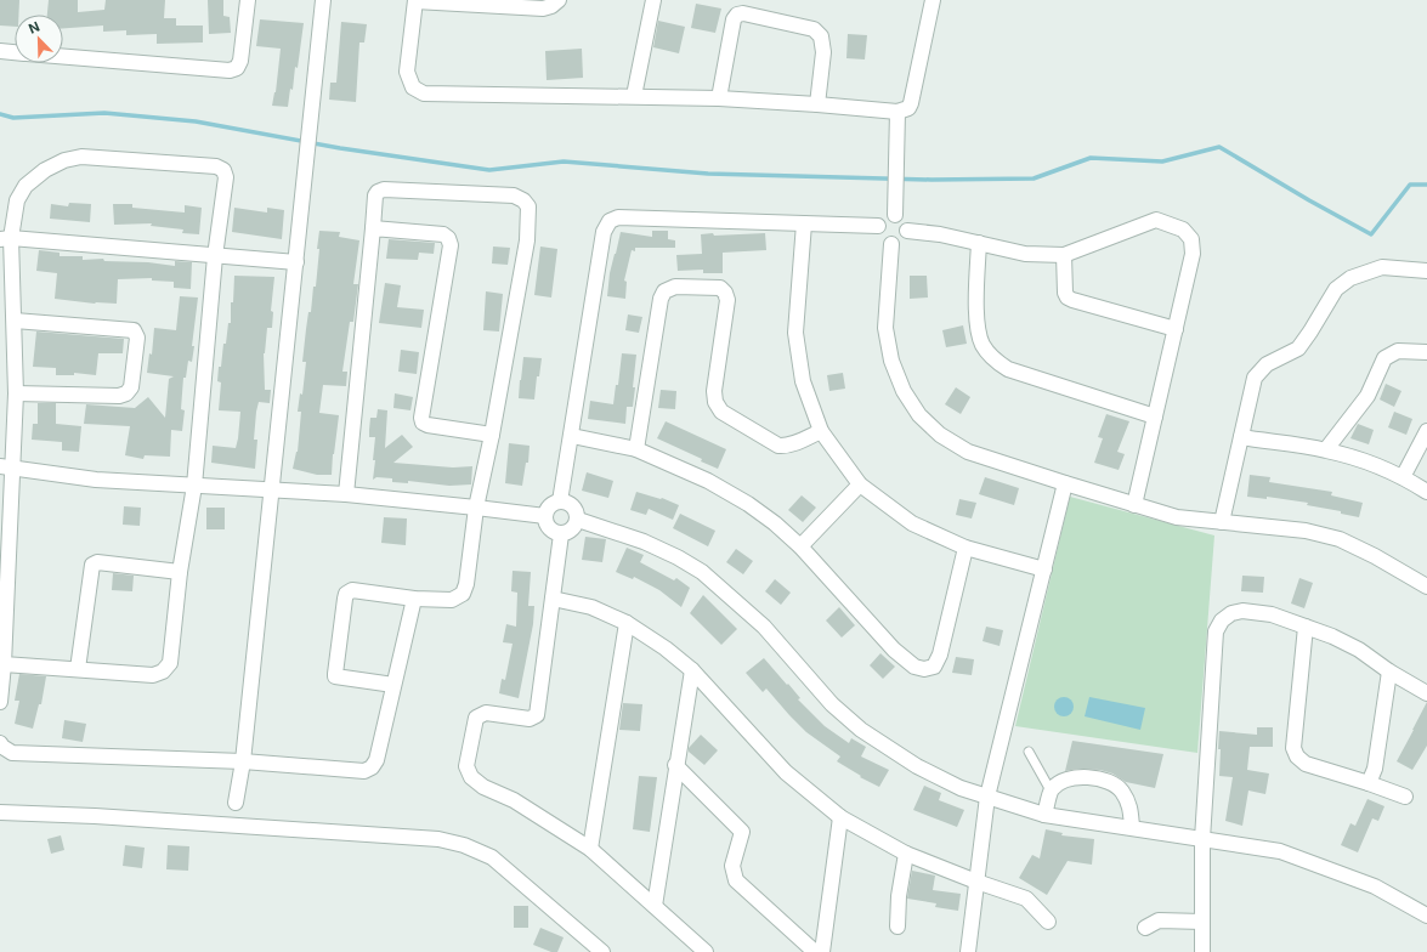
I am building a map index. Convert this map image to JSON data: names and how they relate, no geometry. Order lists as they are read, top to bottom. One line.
{"north":"top left"}
